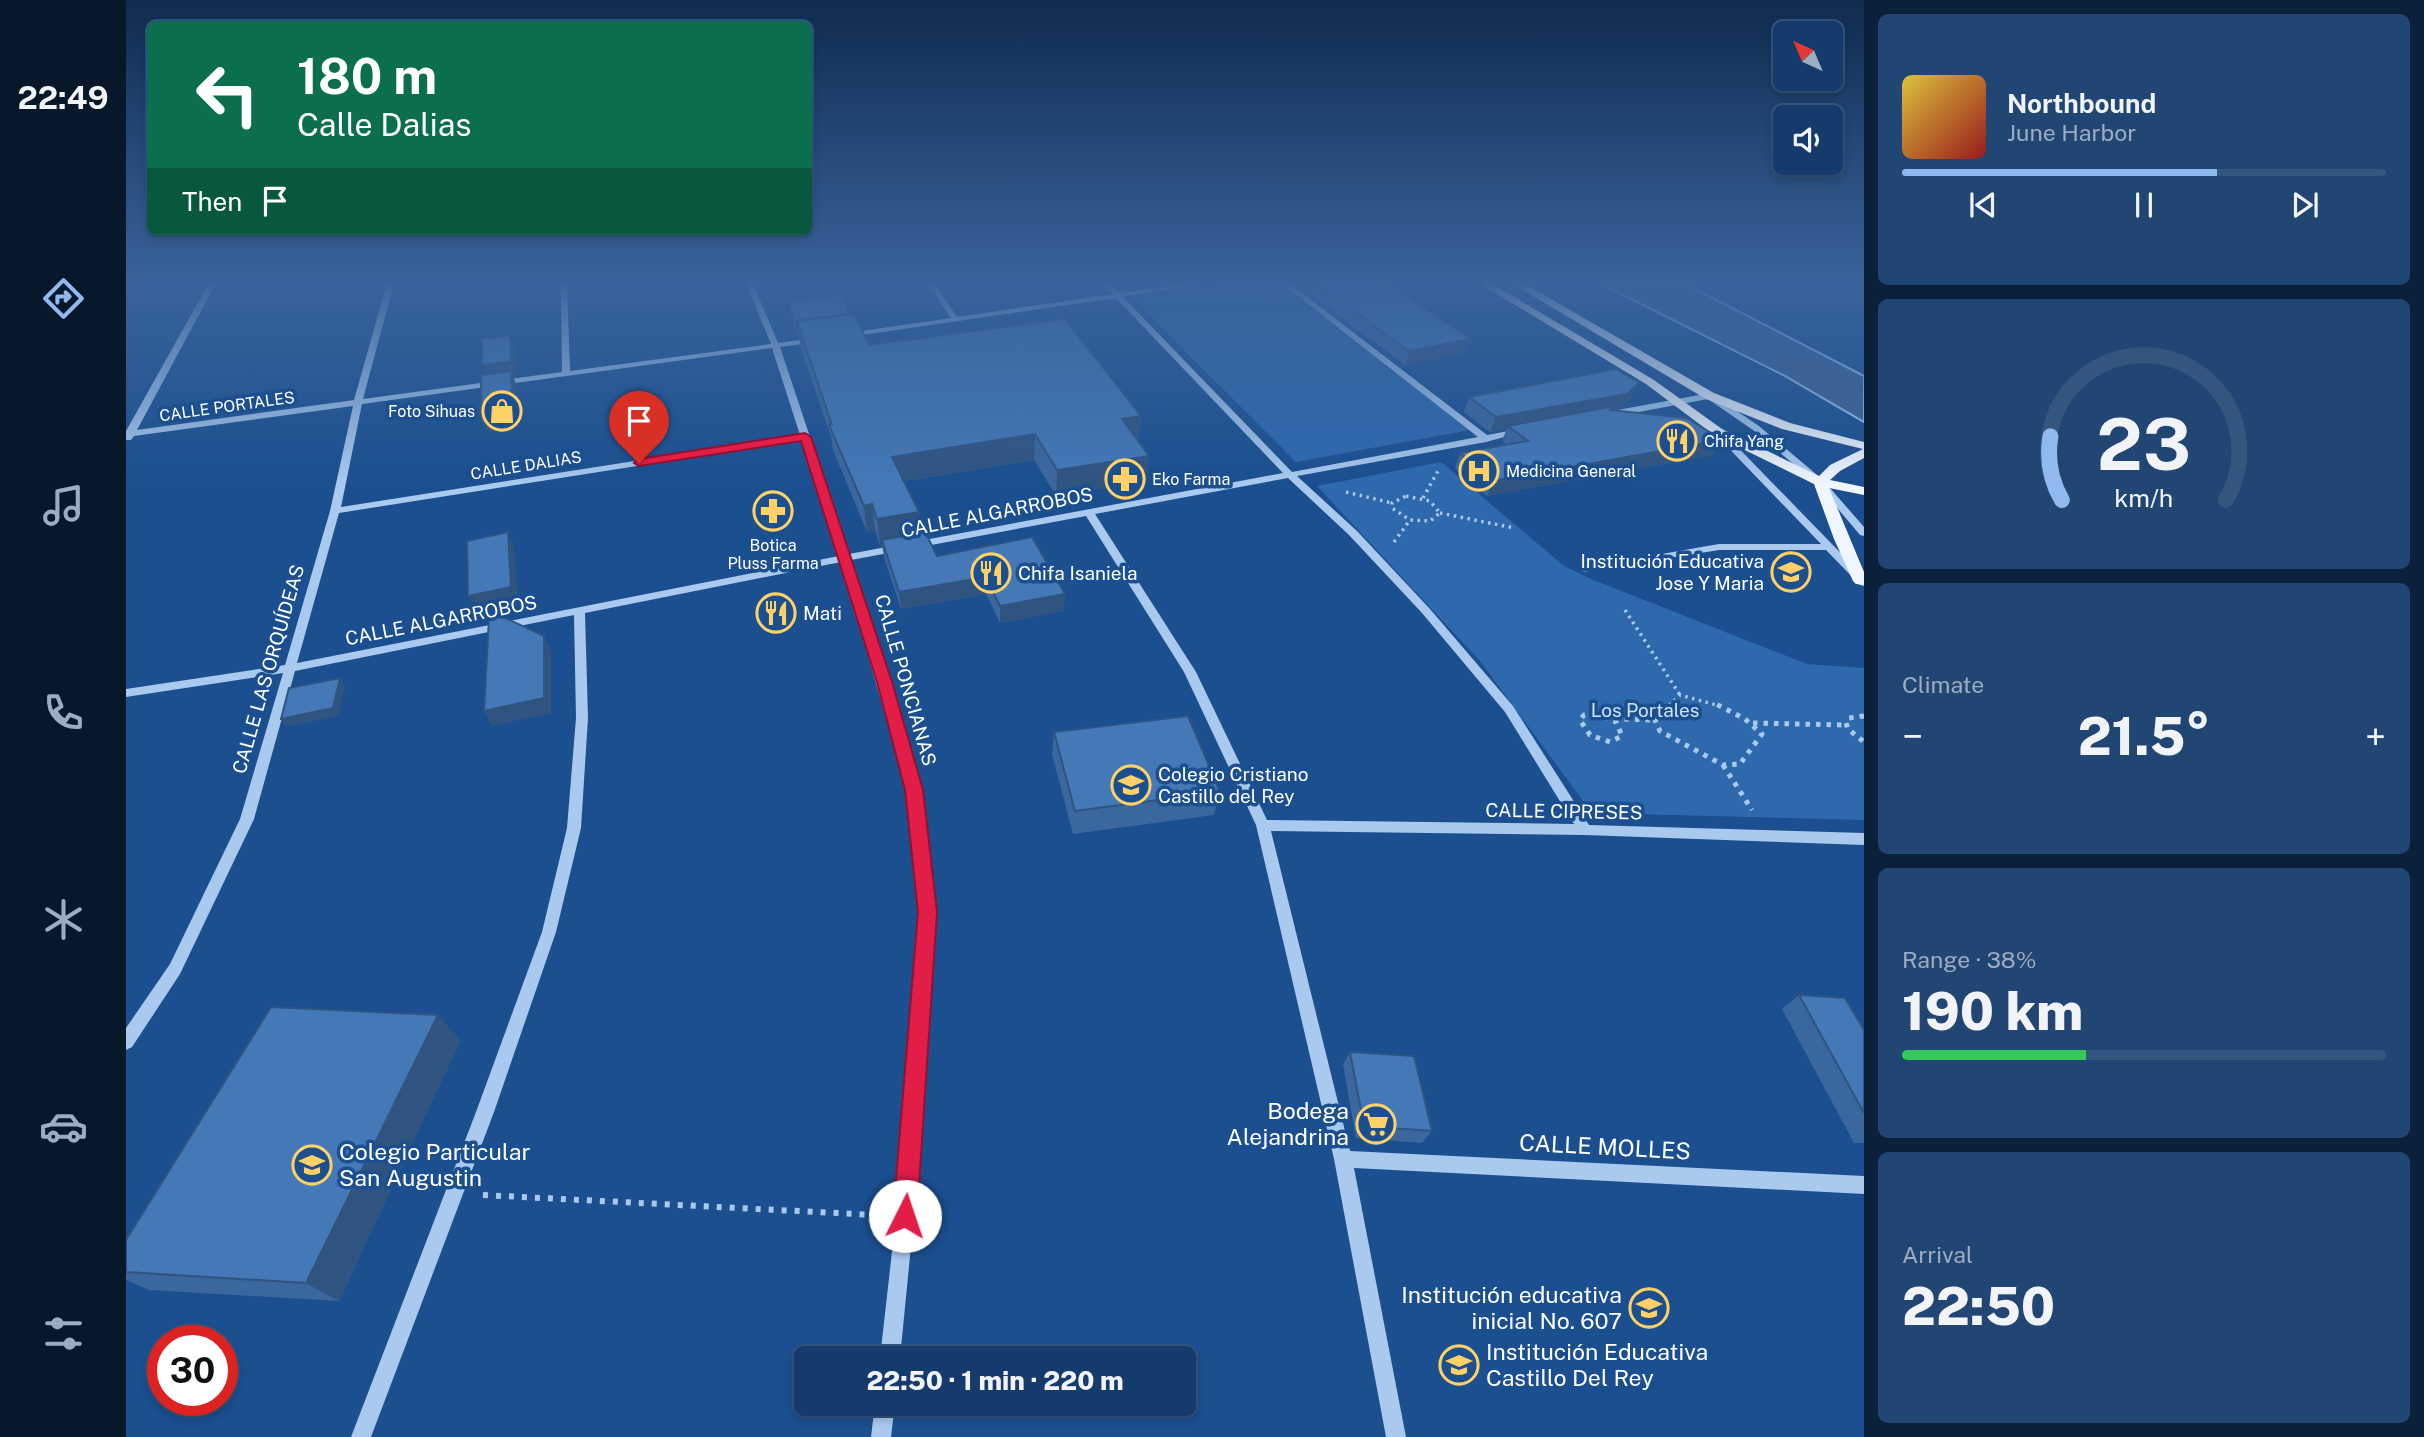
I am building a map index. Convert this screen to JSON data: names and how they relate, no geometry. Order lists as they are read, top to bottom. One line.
{"streets":{"street":["CALLE PORTALES","CALLE DALIAS","CALLE ALGARROBOS","CALLE LAS ORQUÍDEAS","CALLE PONCIANAS","CALLE CIPRESES","CALLE MOLLES"]},"crossings":[["CALLE PORTALES","CALLE LAS ORQUÍDEAS"],["CALLE DALIAS","CALLE LAS ORQUÍDEAS"],["CALLE DALIAS","CALLE PONCIANAS"],["CALLE ALGARROBOS","CALLE LAS ORQUÍDEAS"],["CALLE ALGARROBOS","CALLE PONCIANAS"]],"parks":["Los Portales"],"places":{"shop":["Foto Sihuas"],"restaurant":["Chifa Yang","Chifa Isaniela","Mati"],"hospital":["Medicina General"],"pharmacy":["Eko Farma","Botica Pluss Farma"],"school or university":["Institución Educativa Jose Y Maria","Colegio Cristiano Castillo del Rey","Colegio Particular San Augustin","Institución educativa inicial No. 607","Institución Educativa Castillo Del Rey"],"supermarket":["Bodega Alejandrina"]},"north":"top left","page":{"tabs":"22:49","turn":["180 m","Calle Dalias"],"song":["Northbound","June Harbor"],"then":"Then","tile":["Climate",["Range · 38%","190 km"],["Arrival","22:50"]],"heat":["−","21.5°","+"],"limit":"30","trip":"22:50 · 1 min · 220 m","gauge":["23","km/h"]}}
